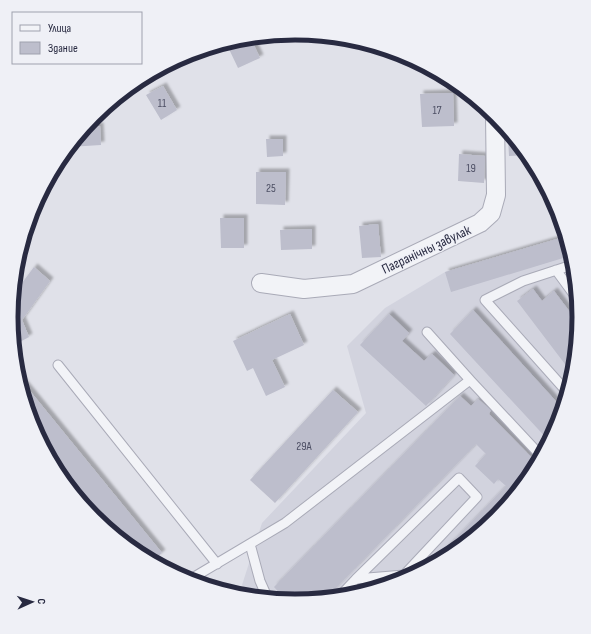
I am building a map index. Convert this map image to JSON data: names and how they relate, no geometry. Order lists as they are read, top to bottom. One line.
{"streets":{"street":["Пагранічны завулак"]},"house_numbers":["11","17","19","25","29А"],"legend":["Улица","Здание"],"north":"right"}
